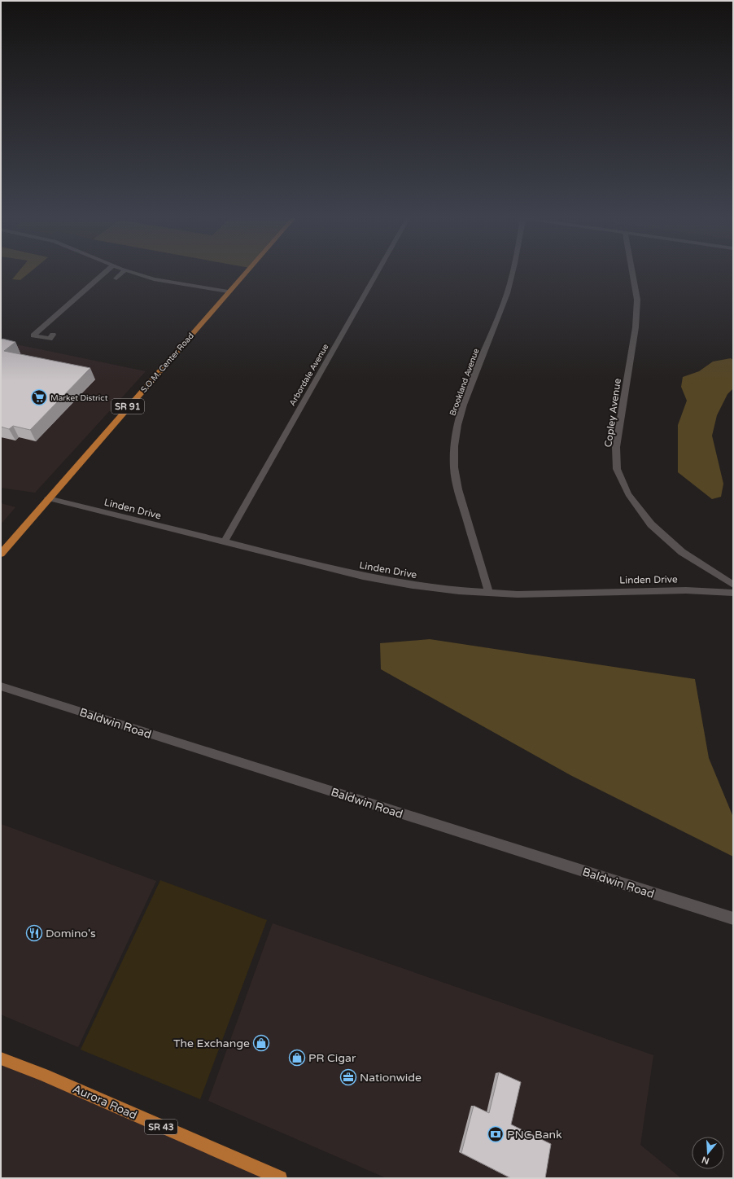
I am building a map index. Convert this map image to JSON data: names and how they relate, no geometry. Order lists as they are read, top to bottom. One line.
{"streets":{"main road":["S.O.M. Center Road","SR 91","Aurora Road","SR 43"],"street":["Arbordale Avenue","Brookland Avenue","Copley Avenue","Linden Drive","Baldwin Road"]},"crossings":[["S.O.M. Center Road","Linden Drive"],["Arbordale Avenue","Linden Drive"],["Brookland Avenue","Linden Drive"]],"places":{"supermarket":["Market District"],"restaurant":["Domino's"],"shop":["The Exchange","PR Cigar"],"office":["Nationwide"],"bank":["PNC Bank"]},"north":"bottom"}
